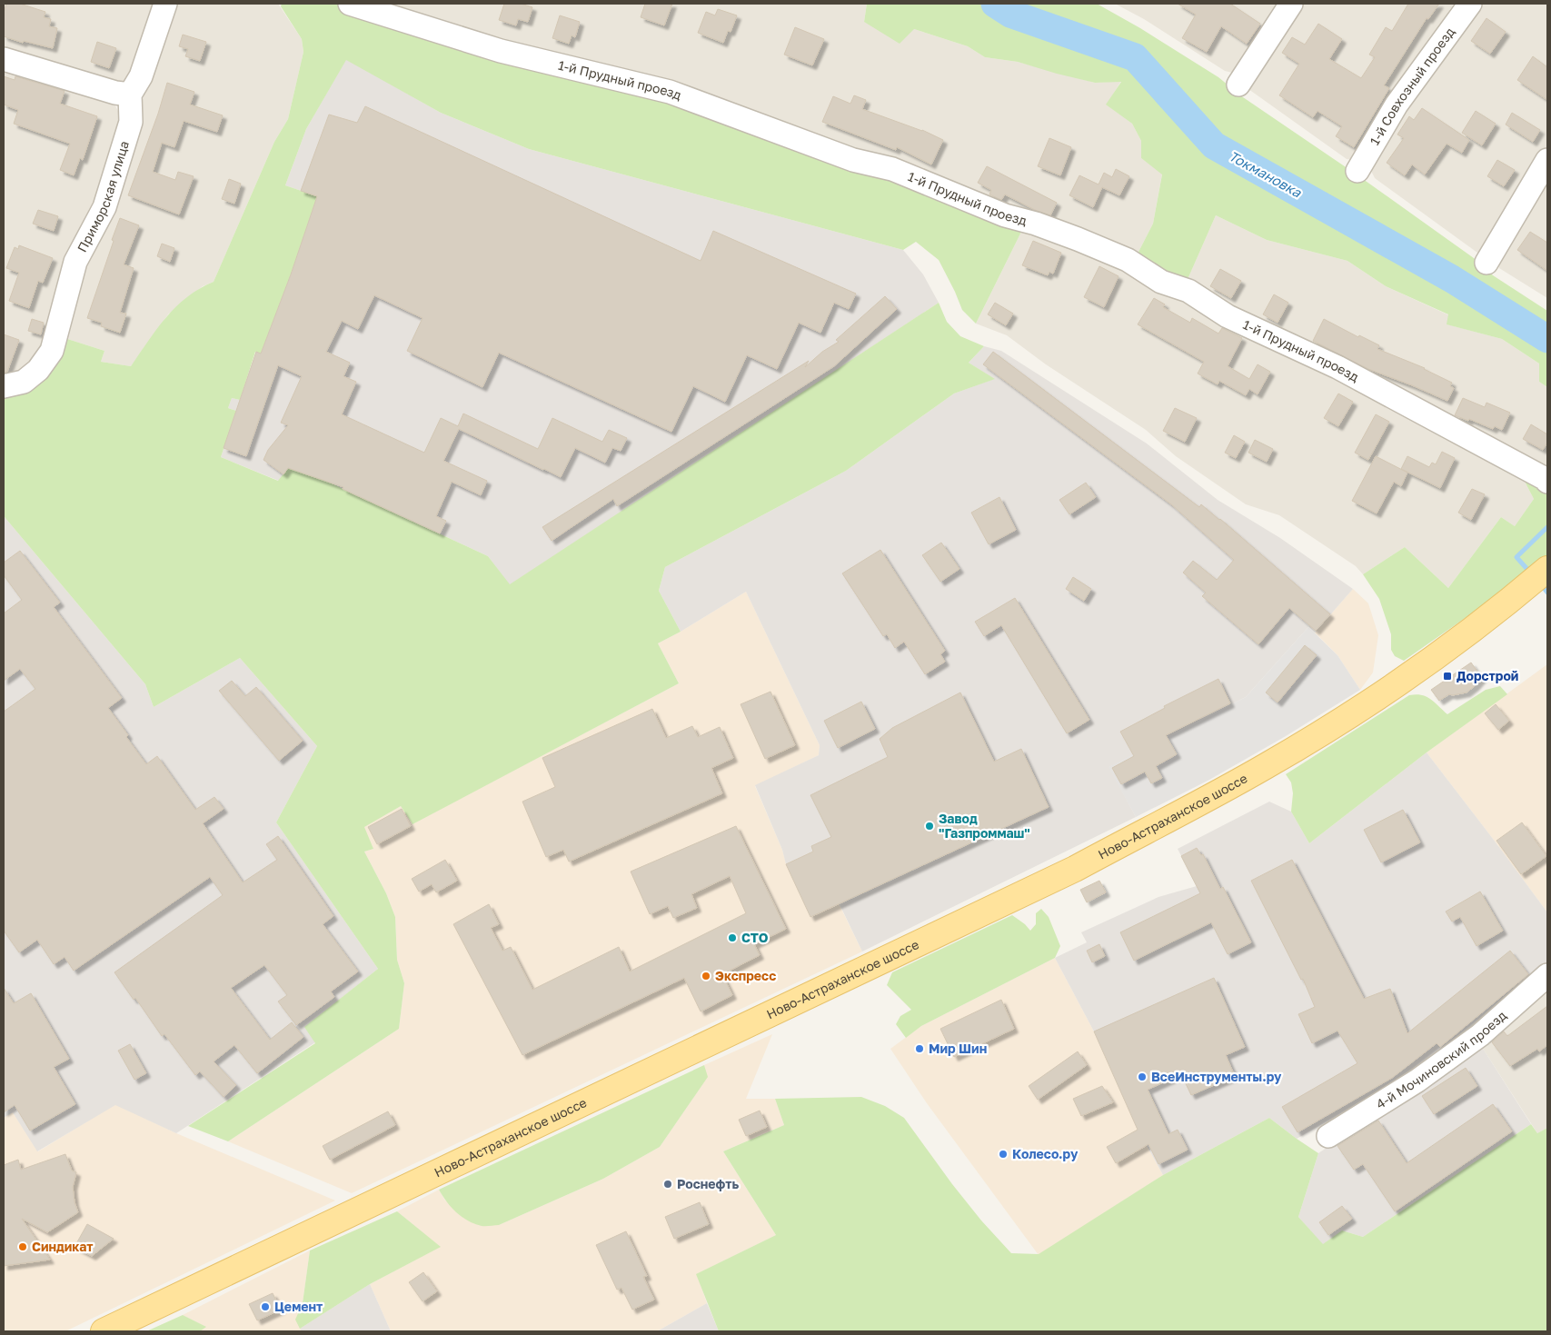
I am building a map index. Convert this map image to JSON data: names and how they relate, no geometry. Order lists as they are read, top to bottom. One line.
{"streets":{"main road":["Ново-Астраханское шоссе"],"street":["1-й Прудный проезд","1-й Совхозный проезд","Приморская улица","4-й Мочиновский проезд"]},"water":["Токмановка"],"places":{"transit":["Дорстрой"],"other":["Завод \"Газпроммаш\"","СТО","Экспресс","Мир Шин","ВсеИнструменты.ру","Колесо.ру","Роснефть","Синдикат","Цемент"]}}
